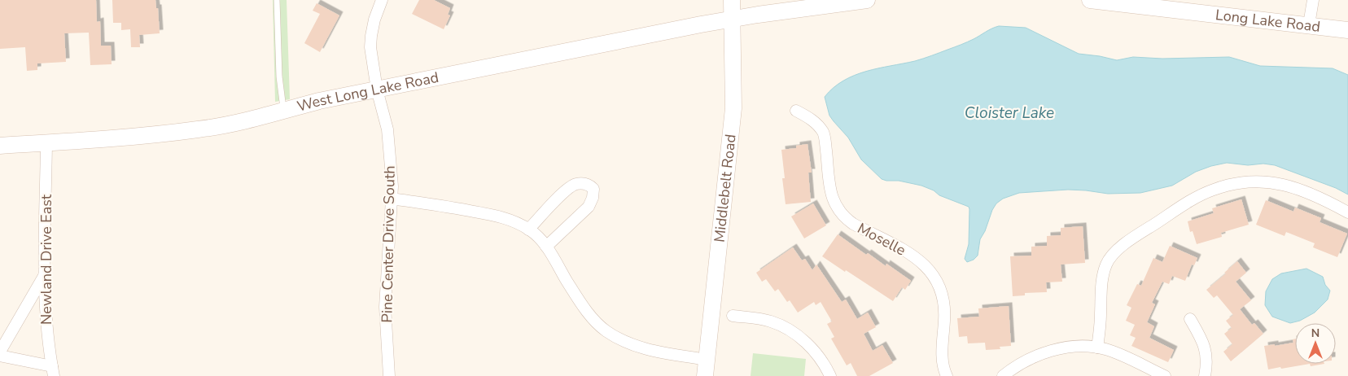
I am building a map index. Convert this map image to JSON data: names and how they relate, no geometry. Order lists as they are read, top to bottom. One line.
{"streets":{"main road":["Long Lake Road","West Long Lake Road","Middlebelt Road"],"street":["Moselle","Pine Center Drive South","Newland Drive East"]},"crossings":[["West Long Lake Road","Middlebelt Road"],["West Long Lake Road","Pine Center Drive South"],["West Long Lake Road","Newland Drive East"]],"water":["Cloister Lake"],"north":"top"}
